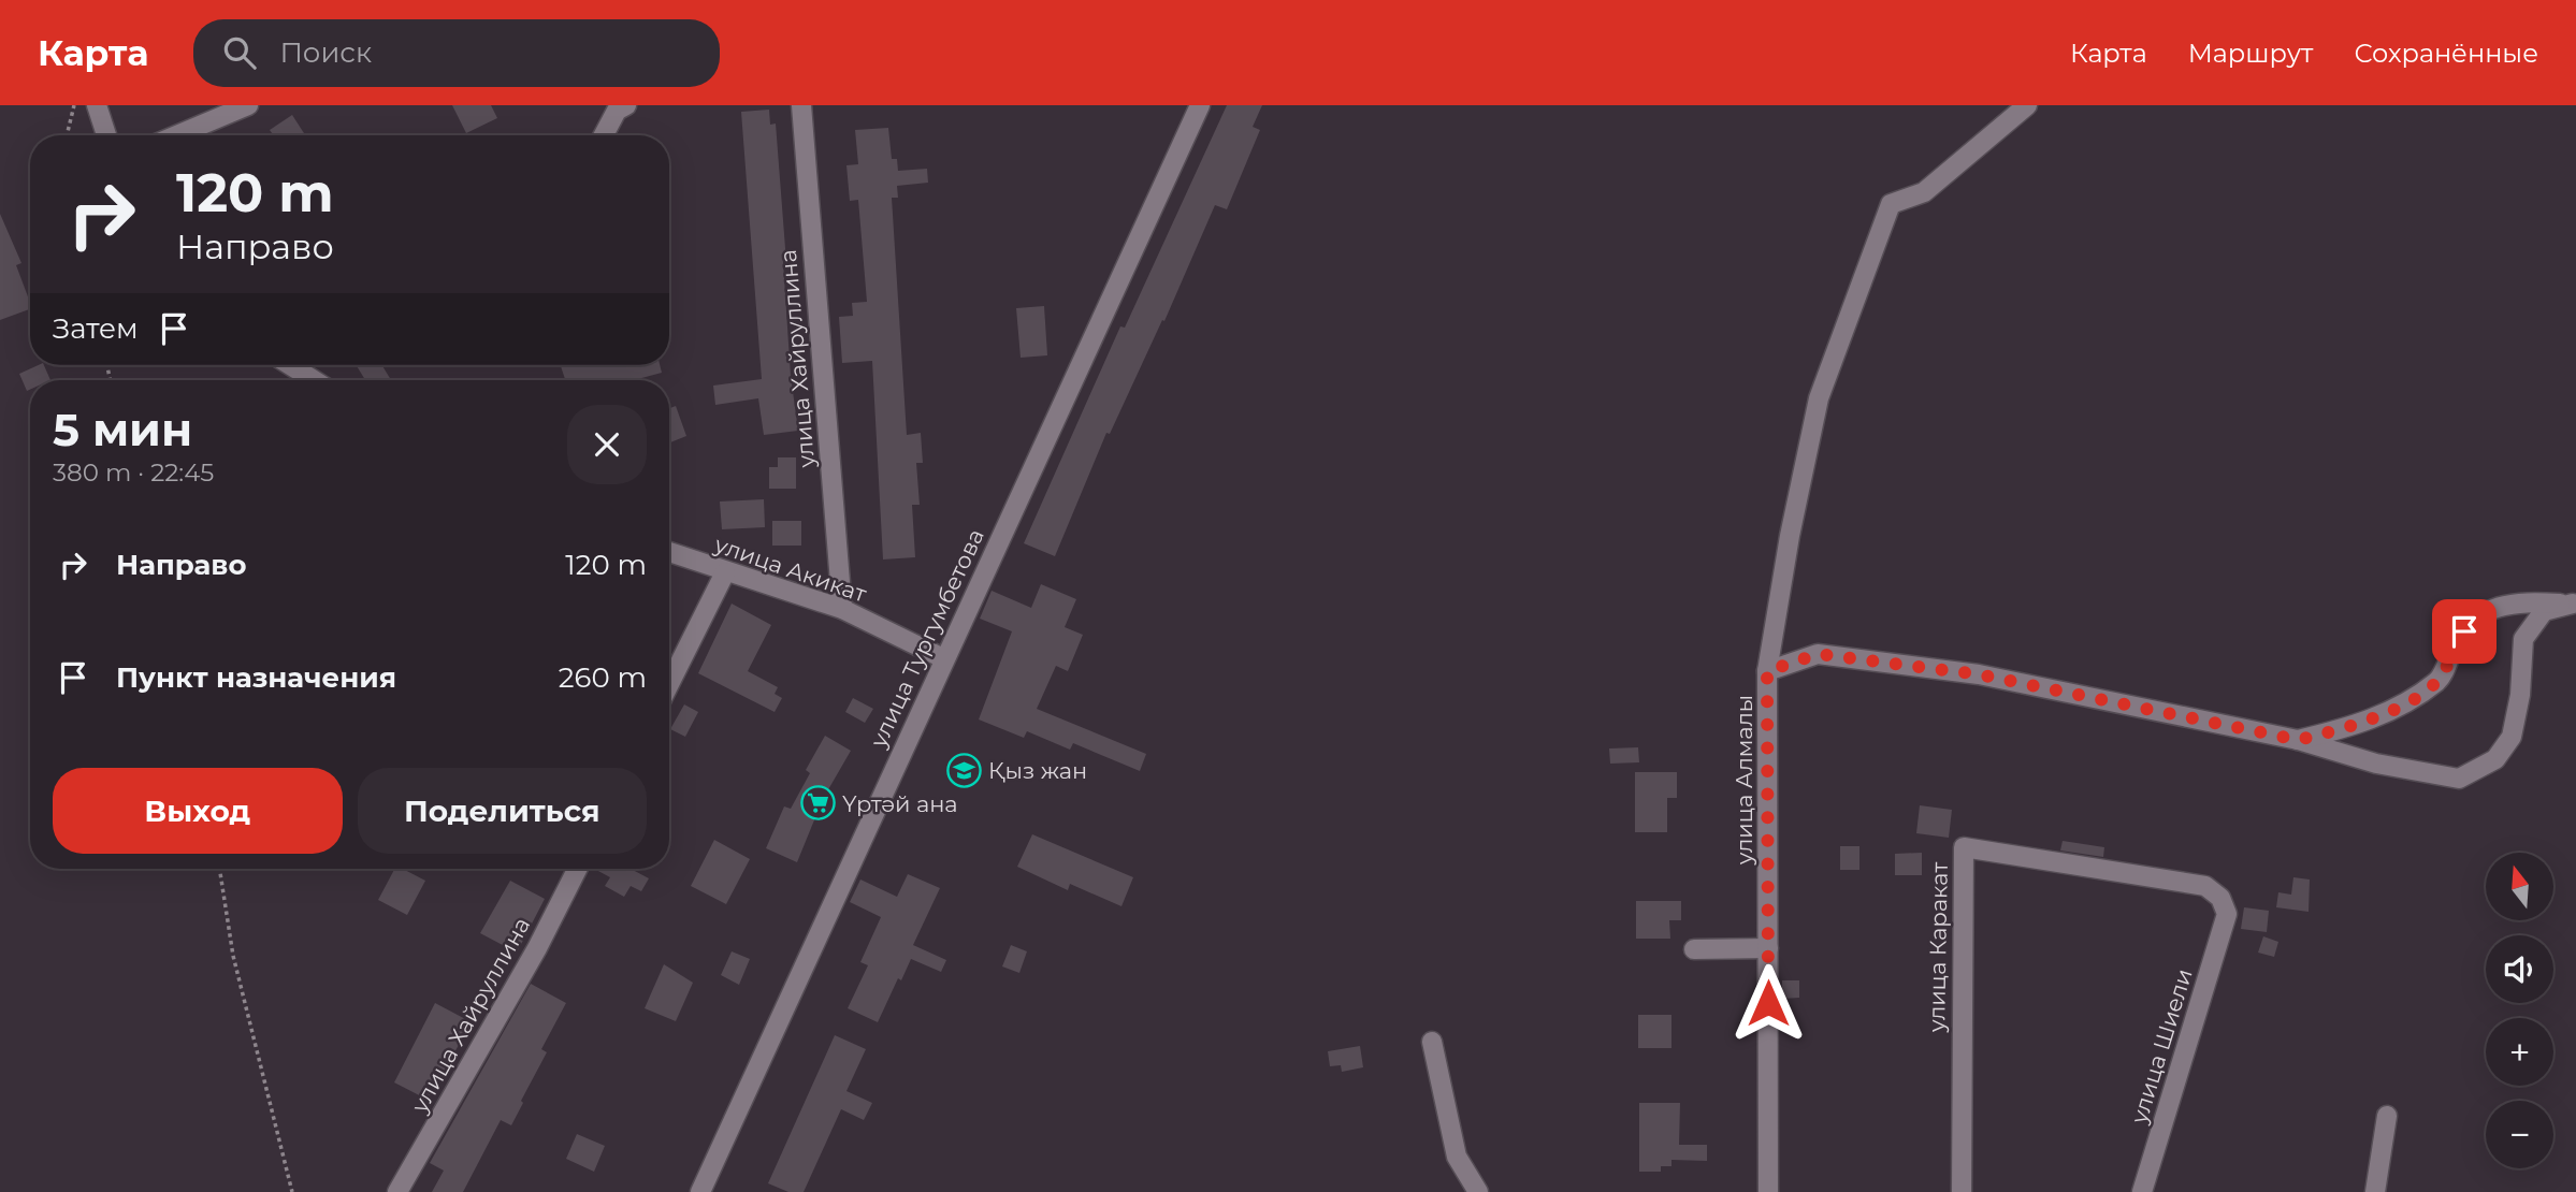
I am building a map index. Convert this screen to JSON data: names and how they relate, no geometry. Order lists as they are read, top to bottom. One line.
{"streets":{"street":["улица Хайруллина","улица Акикат","улица Тургумбетова","улица Алмалы","улица Каракат","улица Шиели"]},"crossings":[["улица Хайруллина","улица Акикат"],["улица Акикат","улица Тургумбетова"],["улица Каракат","улица Шиели"]],"places":{"school or university":["Қыз жан"],"supermarket":["Үртәй ана"]},"north":"top","page":{"header":"Карта","search":"Поиск","nav":["Карта","Маршрут","Сохранённые"],"turn":["120 m","Направо"],"then":"Затем","heading":["5 мин","380 m · 22:45"],"list":[{"name":"Направо","value":"120 m"},{"name":"Пункт назначения","value":"260 m"}],"buttons":["Выход","Поделиться"],"map_buttons":["+","−"]}}
